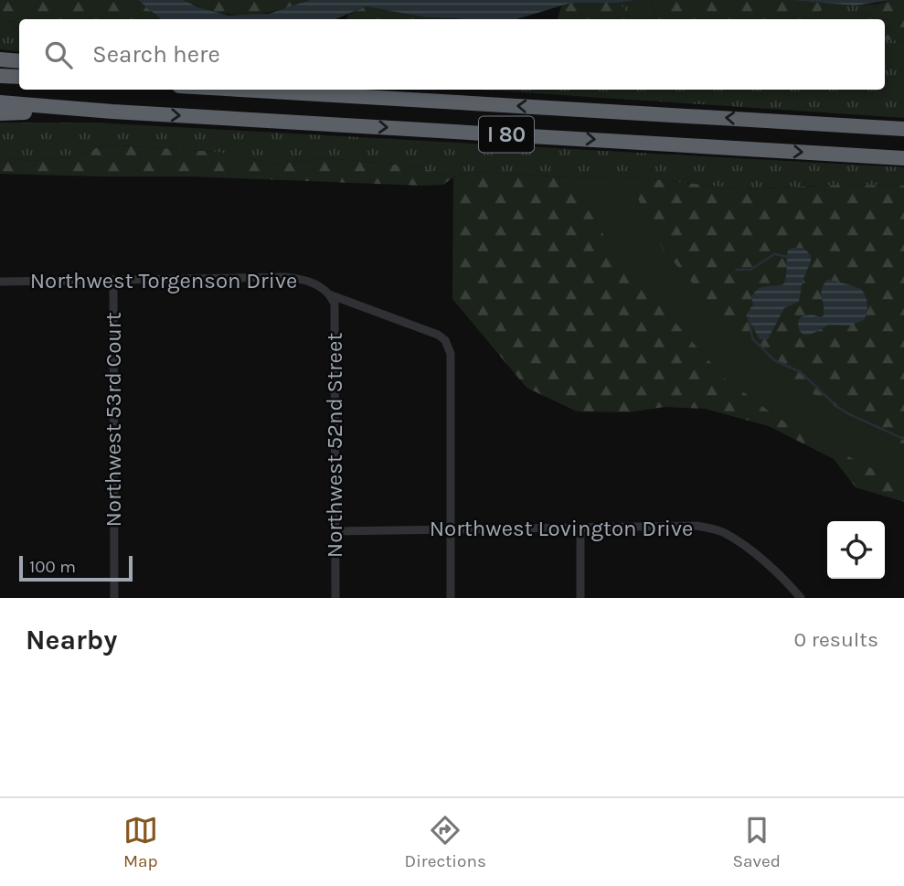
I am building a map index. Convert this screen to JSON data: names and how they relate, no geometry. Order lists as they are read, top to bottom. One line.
{"streets":{"highway":["I 80"],"street":["Northwest Torgenson Drive","Northwest 53rd Court","Northwest 52nd Street","Northwest Lovington Drive"]},"crossings":[["Northwest Torgenson Drive","Northwest 53rd Court"],["Northwest Torgenson Drive","Northwest 52nd Street"],["Northwest Torgenson Drive","Northwest Lovington Drive"],["Northwest 52nd Street","Northwest Lovington Drive"]],"scale_bar":"100 m","page":{"search":"Search here","scale":"100 m","heading":["Nearby","0 results"],"nav":["Map","Directions","Saved"]}}
